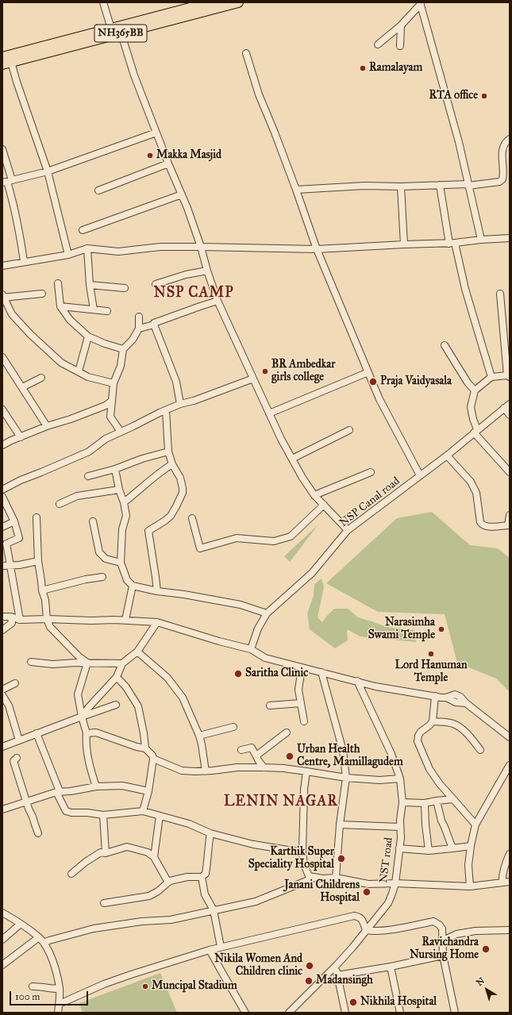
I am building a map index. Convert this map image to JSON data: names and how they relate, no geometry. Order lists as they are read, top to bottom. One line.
{"streets":{"highway":["NH365BB"],"street":["NSP Canal road","NST road"]},"districts":["NSP CAMP","LENIN NAGAR"],"places":["Ramalayam","RTA office","Makka Masjid","BR Ambedkar girls college","Praja Vaidyasala","Narasimha Swami Temple","Lord Hanuman Temple","Saritha Clinic","Urban Health Centre, Mamillagudem","Karthik Super Speciality Hospital","Janani Childrens Hospital","Ravichandra Nursing Home","Nikila Women And Children clinic","Madansingh","Muncipal Stadium","Nikhila Hospital"],"scale_bar":"100 m","north":"top left"}
